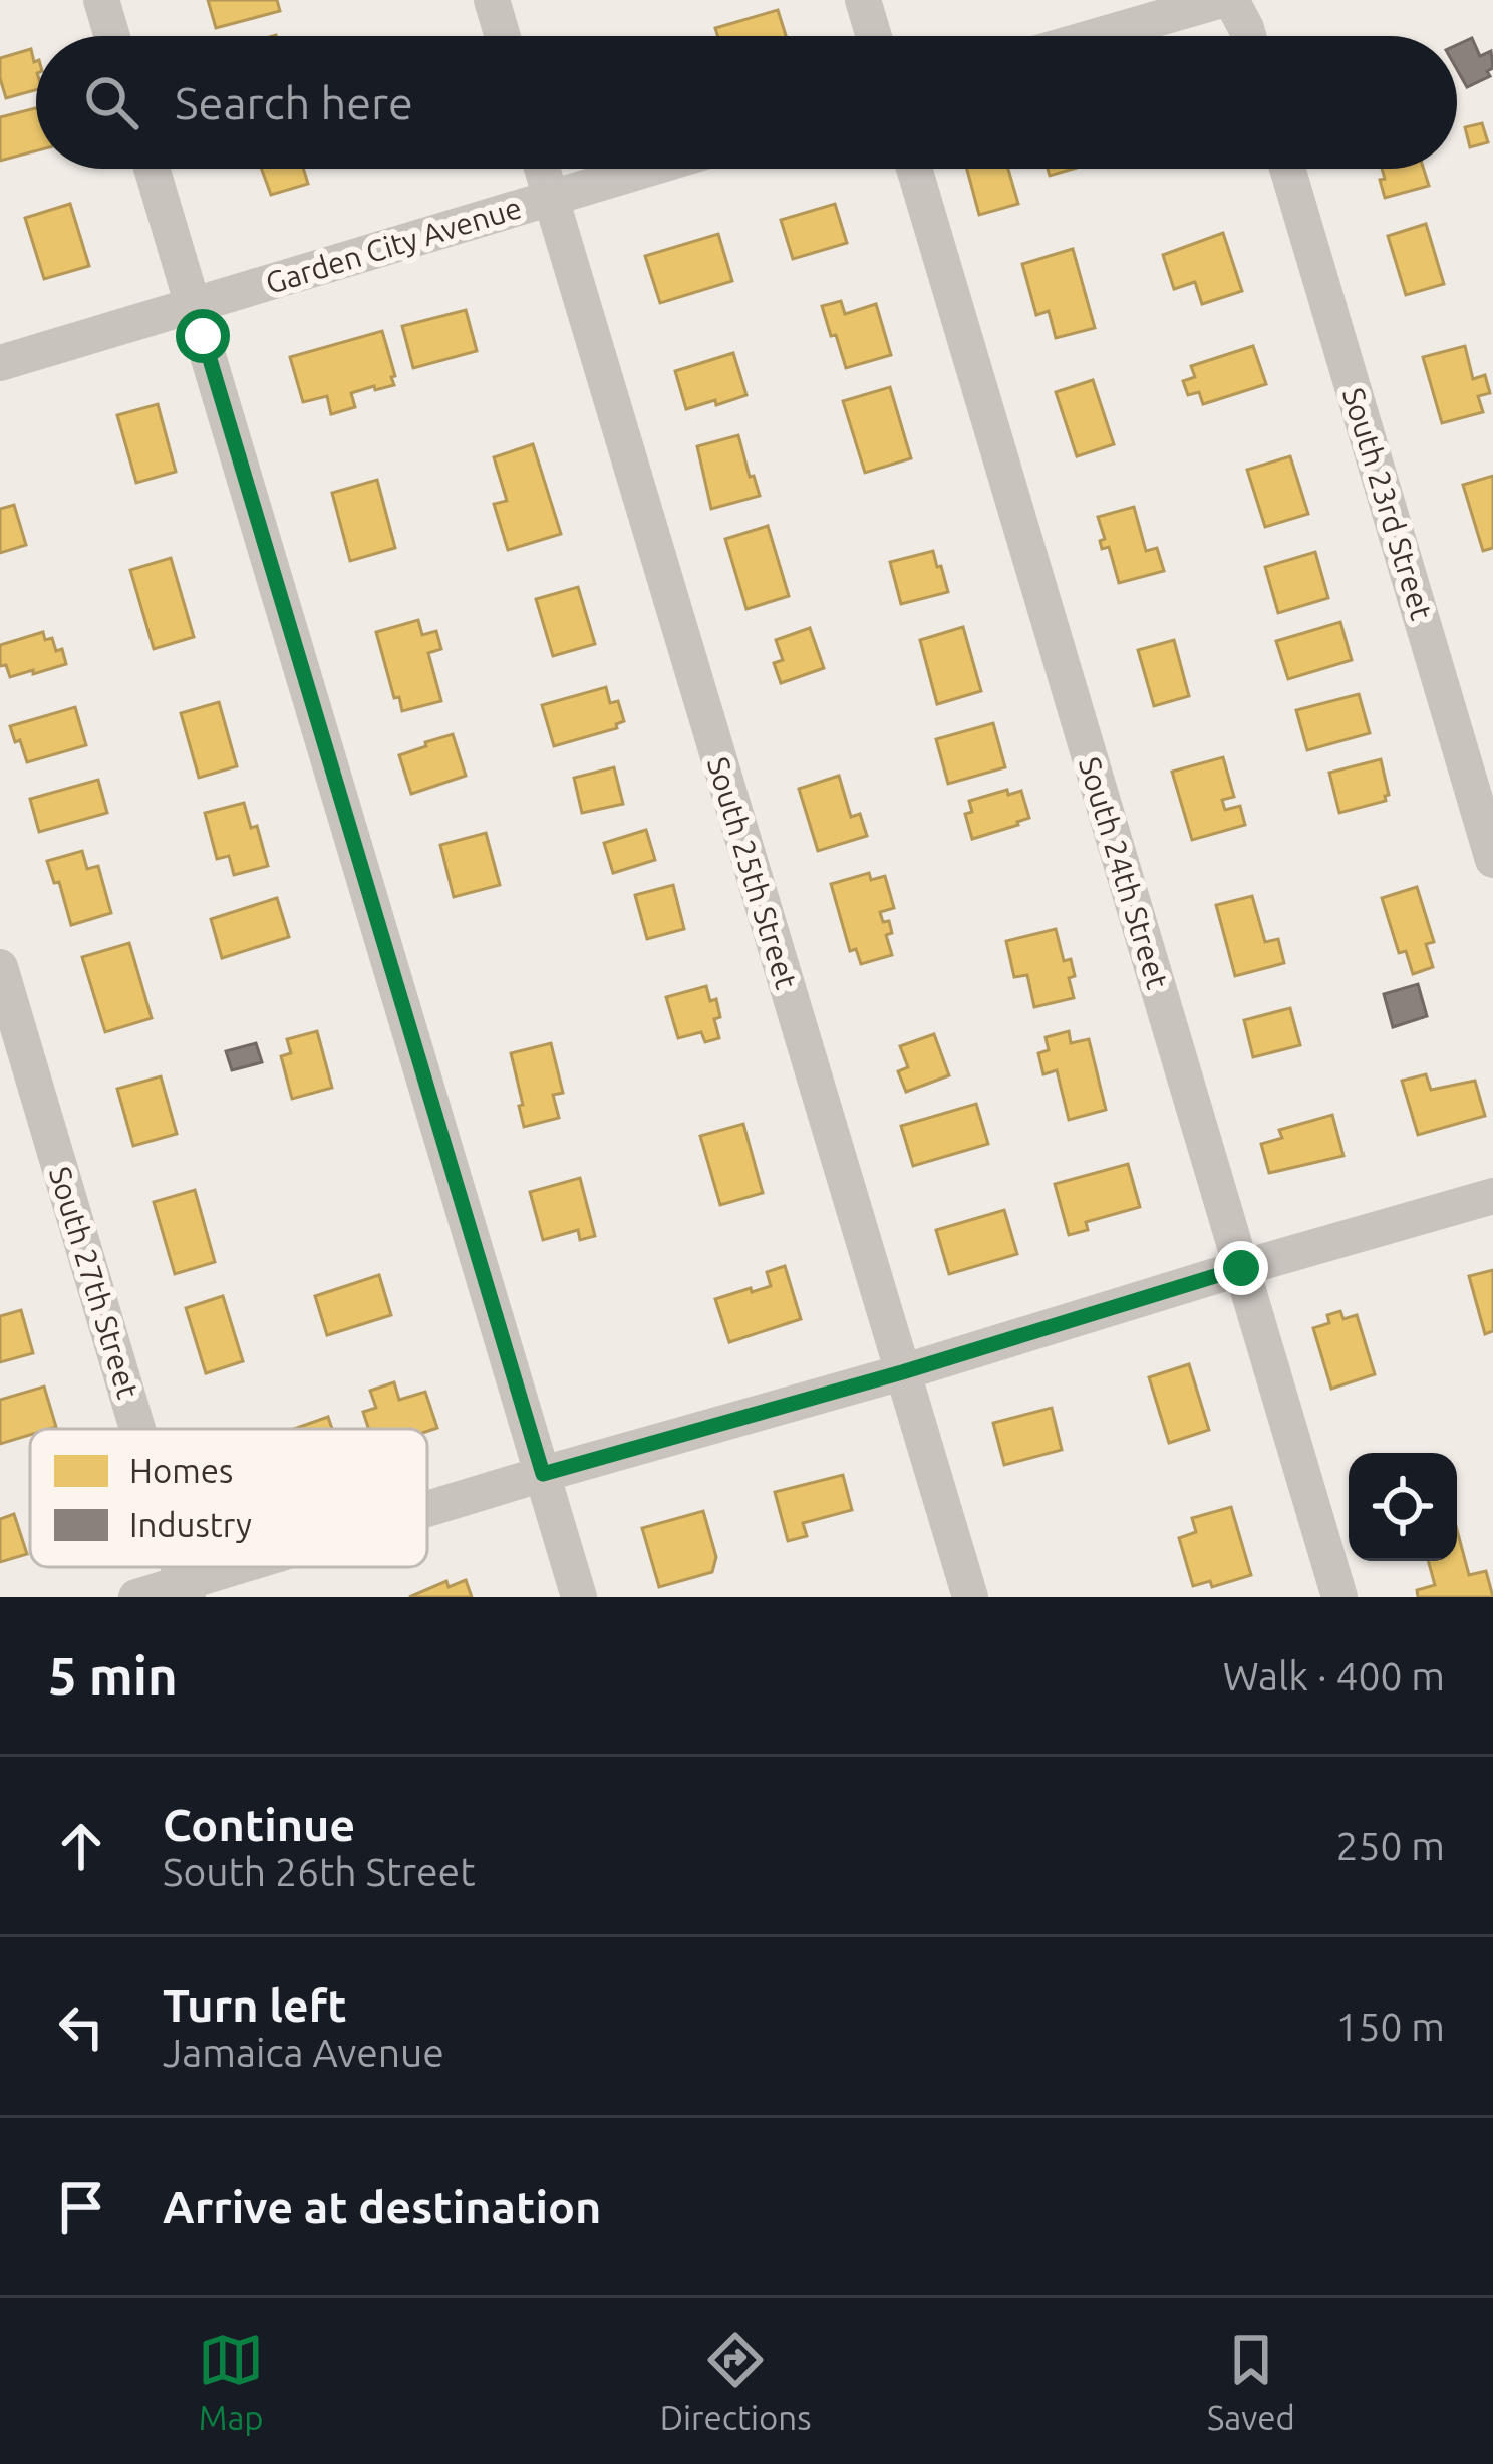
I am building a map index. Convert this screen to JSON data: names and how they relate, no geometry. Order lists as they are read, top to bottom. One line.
{"streets":{"street":["Garden City Avenue","South 23rd Street","South 25th Street","South 24th Street","South 27th Street"]},"crossings":[["Garden City Avenue","South 25th Street"]],"legend":["Homes","Industry"],"page":{"search":"Search here","heading":["5 min","Walk · 400 m"],"list":[["Continue","South 26th Street","250 m"],["Turn left","Jamaica Avenue","150 m"],"Arrive at destination"],"nav":["Map","Directions","Saved"]}}
